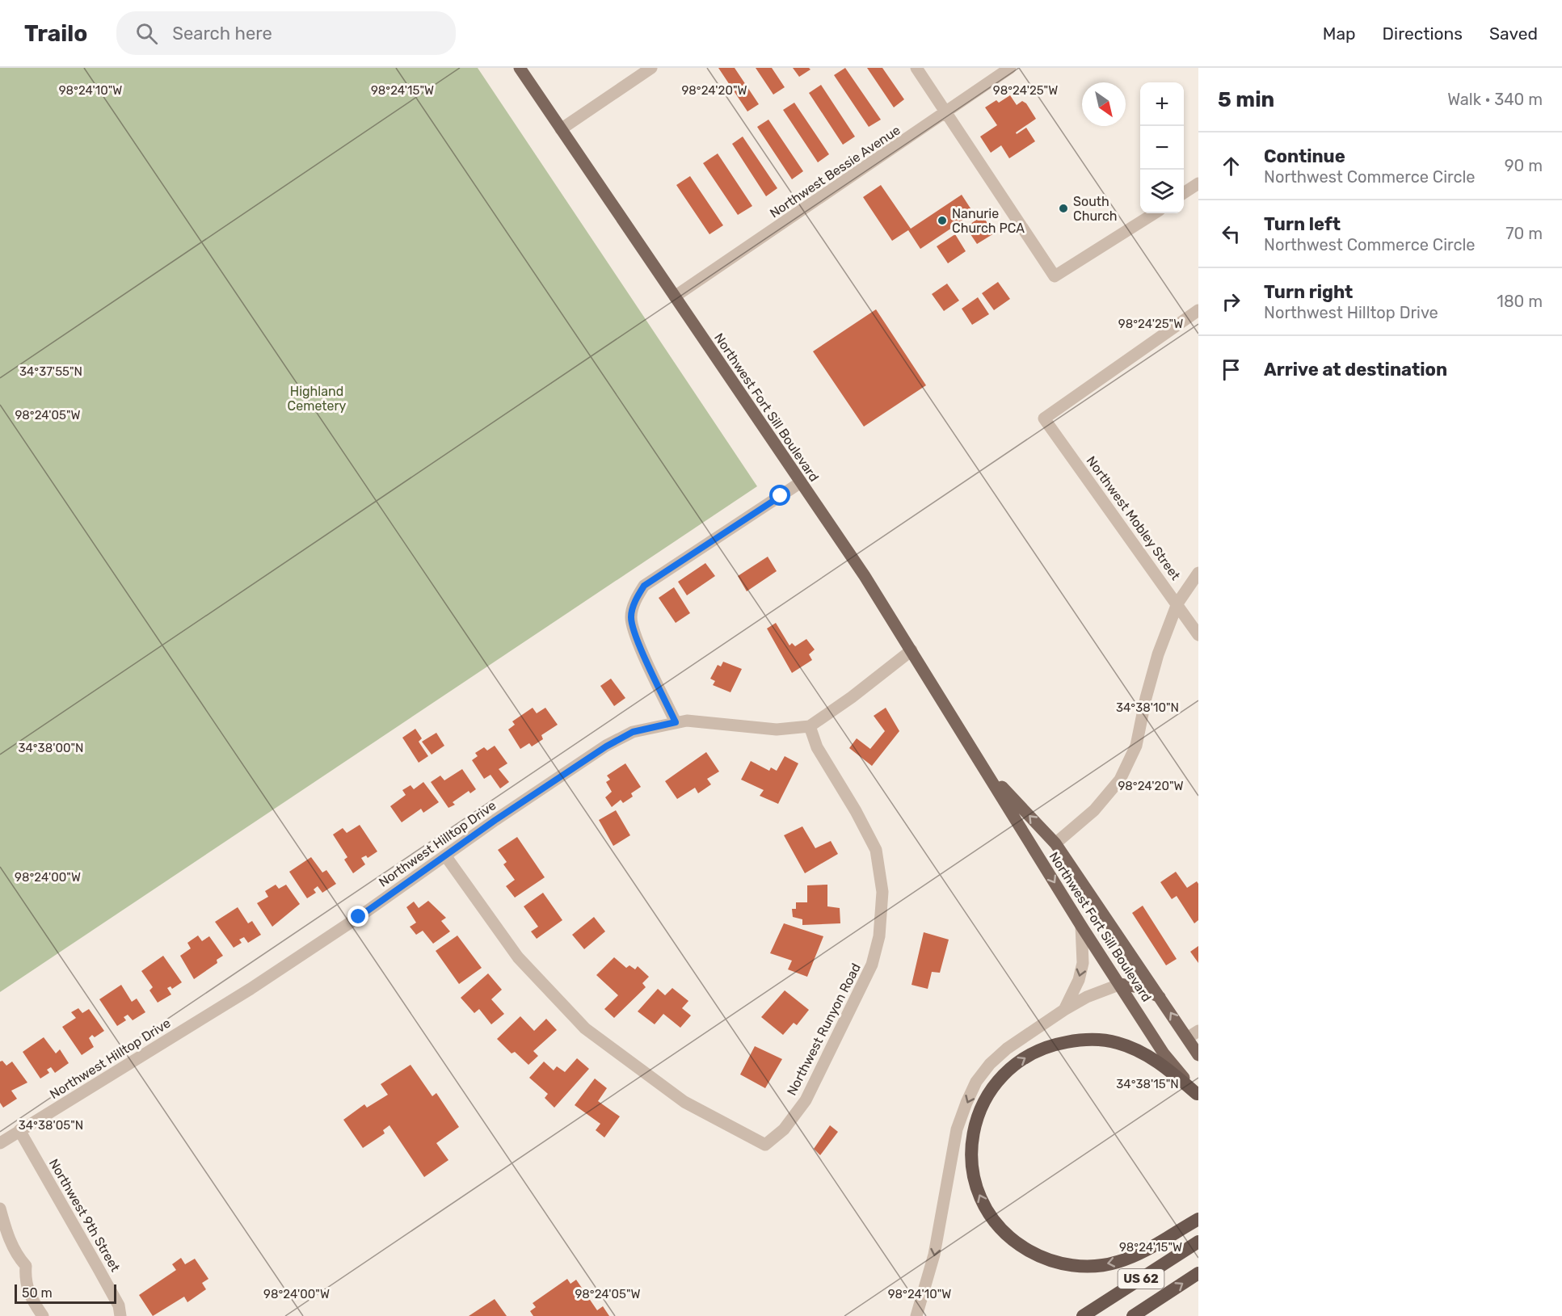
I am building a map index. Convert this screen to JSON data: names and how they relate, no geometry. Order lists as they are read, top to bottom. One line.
{"streets":{"highway":["US 62"],"main road":["Northwest Fort Sill Boulevard"],"street":["Northwest Bessie Avenue","Northwest Mobley Street","Northwest Hilltop Drive","Northwest Runyon Road","Northwest 9th Street"]},"crossings":[["Northwest Bessie Avenue","Northwest Fort Sill Boulevard"],["Northwest Hilltop Drive","Northwest Runyon Road"],["Northwest Hilltop Drive","Northwest 9th Street"]],"parks":["Highland Cemetery"],"places":["South Church","Nanurie Church PCA"],"scale_bar":"50 m","north":"bottom right","page":{"header":"Trailo","search":"Search here","nav":["Map","Directions","Saved"],"heading":["5 min","Walk · 340 m"],"map_buttons":["+","−"],"list":[["Continue","Northwest Commerce Circle","90 m"],["Turn left","Northwest Commerce Circle","70 m"],["Turn right","Northwest Hilltop Drive","180 m"],"Arrive at destination"],"scale":"50 m"},"coordinates":["98°24'10\"W","98°24'15\"W","98°24'20\"W","98°24'25\"W","34°37'55\"N","98°24'05\"W","34°38'10\"N","34°38'00\"N","98°24'00\"W","34°38'15\"N","34°38'05\"N"]}
